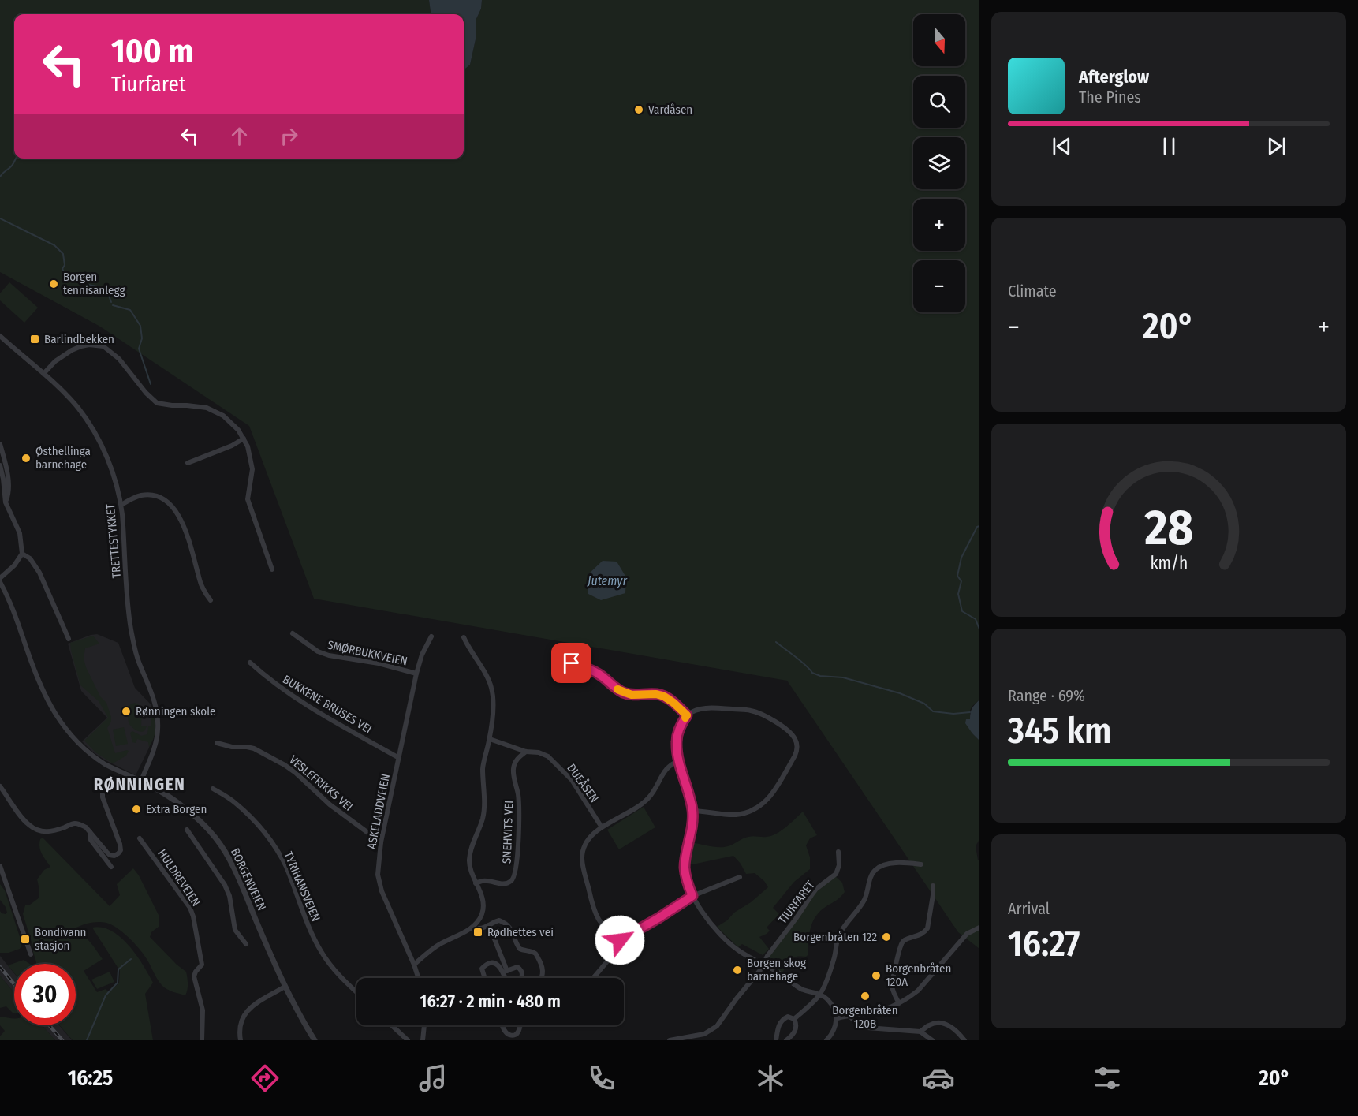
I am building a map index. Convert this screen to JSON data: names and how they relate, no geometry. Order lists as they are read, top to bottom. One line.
{"streets":{"street":["TRETTESTYKKET","SMØRBUKKVEIEN","BUKKENE BRUSES VEI","VESLEFRIKKS VEI","DUEÅSEN","ASKELADDVEIEN","SNEHVITS VEI","HULDREVEIEN","BORGENVEIEN","TYRIHANSVEIEN","TIURFARET"]},"crossings":[["TRETTESTYKKET","BORGENVEIEN"],["SMØRBUKKVEIEN","ASKELADDVEIEN"],["BUKKENE BRUSES VEI","ASKELADDVEIEN"],["VESLEFRIKKS VEI","ASKELADDVEIEN"],["DUEÅSEN","SNEHVITS VEI"]],"districts":["RØNNINGEN"],"water":["Jutemyr"],"places":{"other":["Vardåsen","Borgen tennisanlegg","Østhellinga barnehage","Rønningen skole","Extra Borgen","Borgenbråten 122","Borgen skog barnehage","Borgenbråten 120A","Borgenbråten 120B"],"transit":["Barlindbekken","Rødhettes vei","Bondivann stasjon"]},"north":"bottom","page":{"map_buttons":["+","−"],"turn":["100 m","Tiurfaret"],"song":["Afterglow","The Pines"],"tile":["Climate",["Range · 69%","345 km"],["Arrival","16:27"]],"heat":["−","20°","+"],"limit":"30","trip":"16:27 · 2 min · 480 m","tabs":["16:25","20°"],"gauge":["28","km/h"]}}
